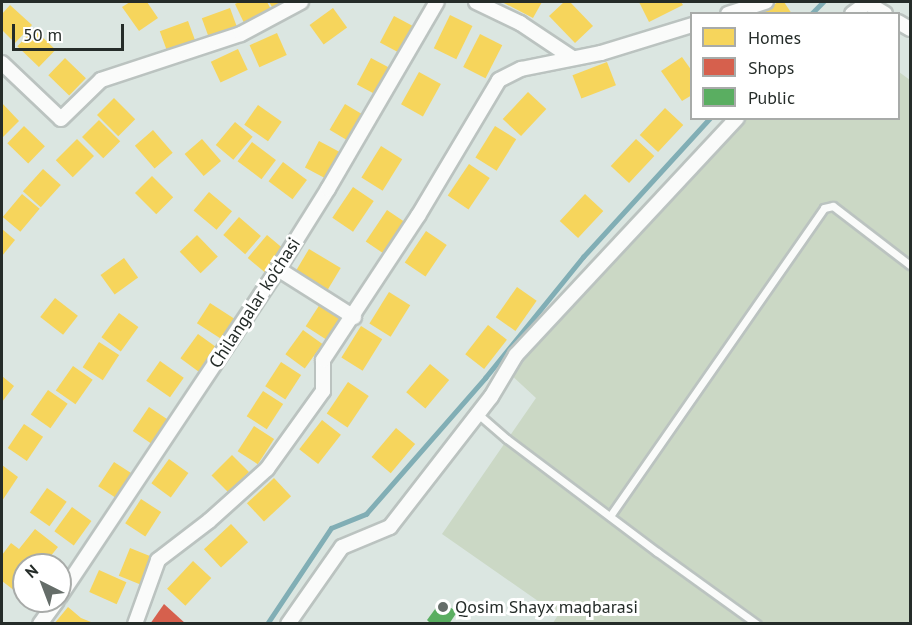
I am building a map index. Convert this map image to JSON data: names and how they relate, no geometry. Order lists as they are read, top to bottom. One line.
{"streets":{"street":["Chilangalar ko'chasi"]},"places":["Qosim Shayx maqbarasi"],"legend":["Homes","Shops","Public"],"scale_bar":"50 m","north":"top left"}
